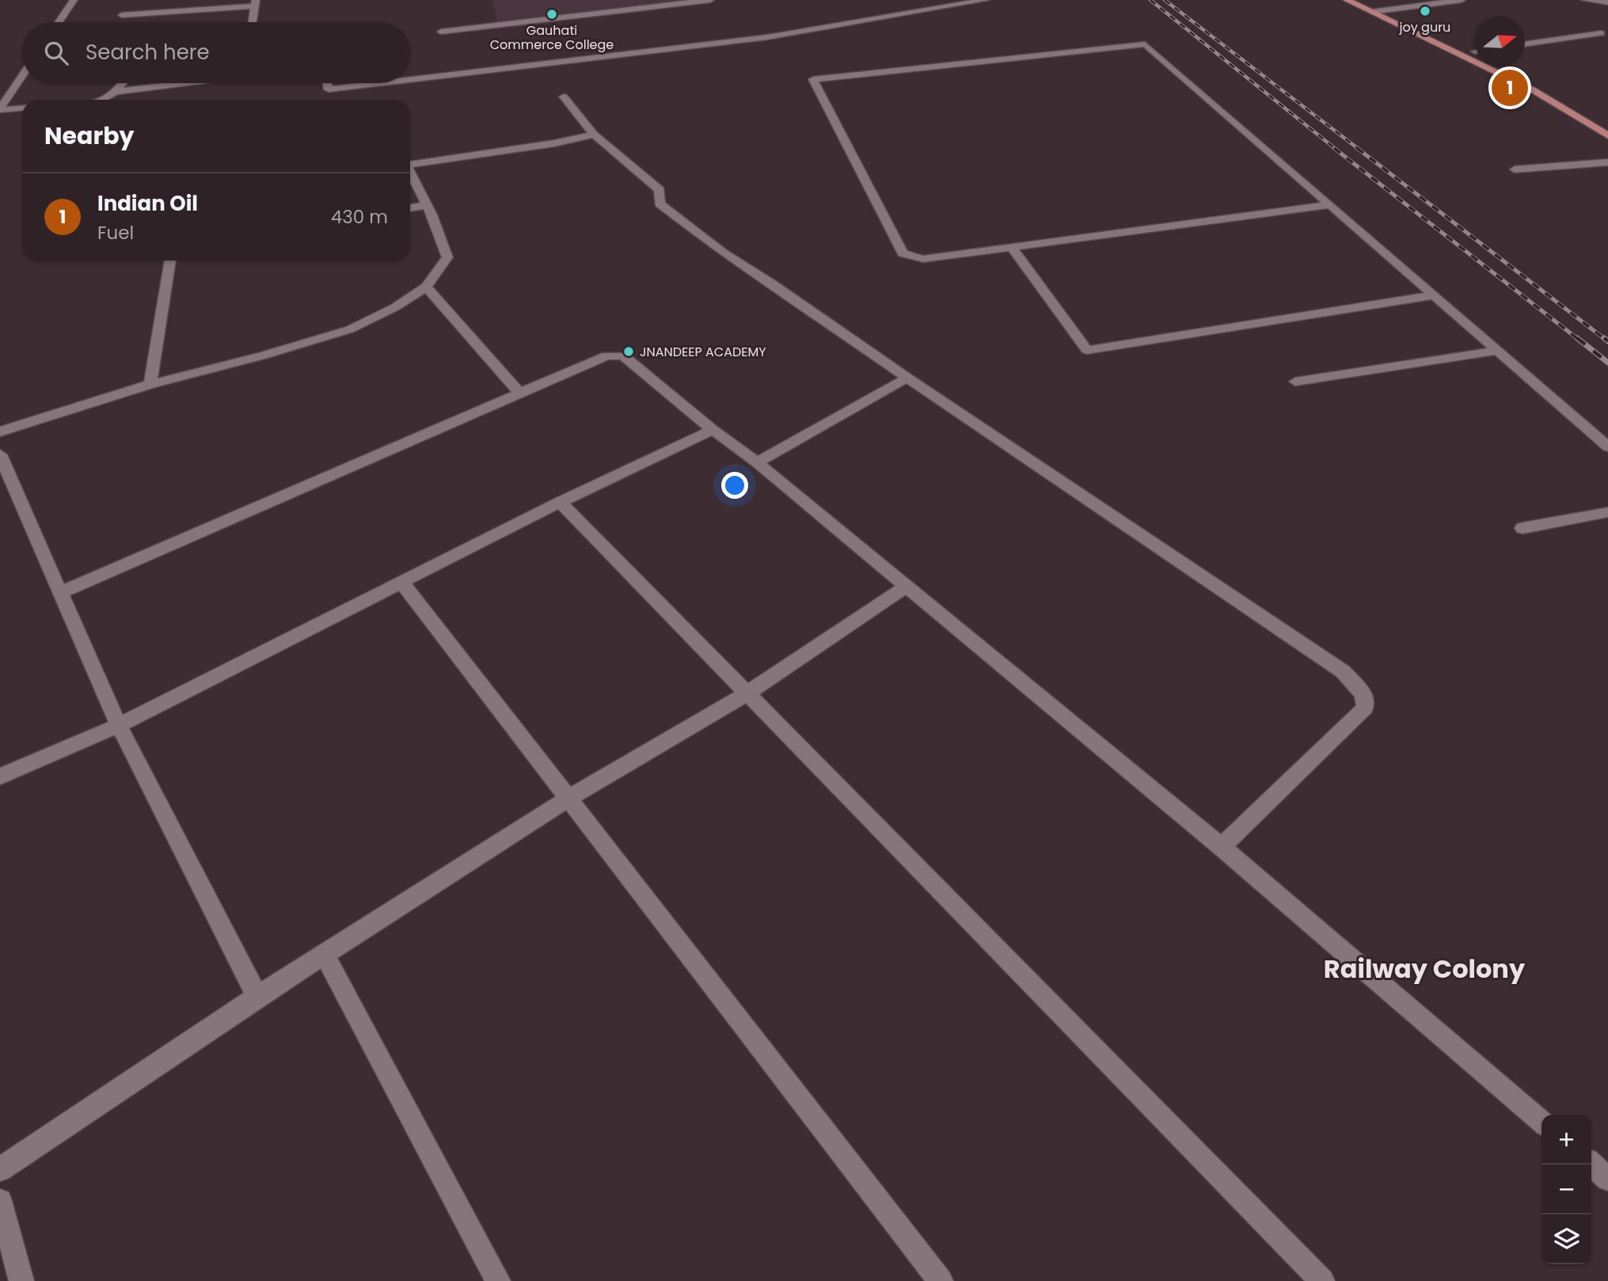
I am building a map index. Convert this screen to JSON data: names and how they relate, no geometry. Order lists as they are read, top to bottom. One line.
{"districts":["Railway Colony"],"places":["joy guru","Gauhati Commerce College","JNANDEEP ACADEMY"],"north":"right","page":{"search":"Search here","pins":"1","heading":"Nearby","list":[{"mark":"1","name":"Indian Oil","note":"Fuel","value":"430 m"}],"map_buttons":["+","−"]}}
